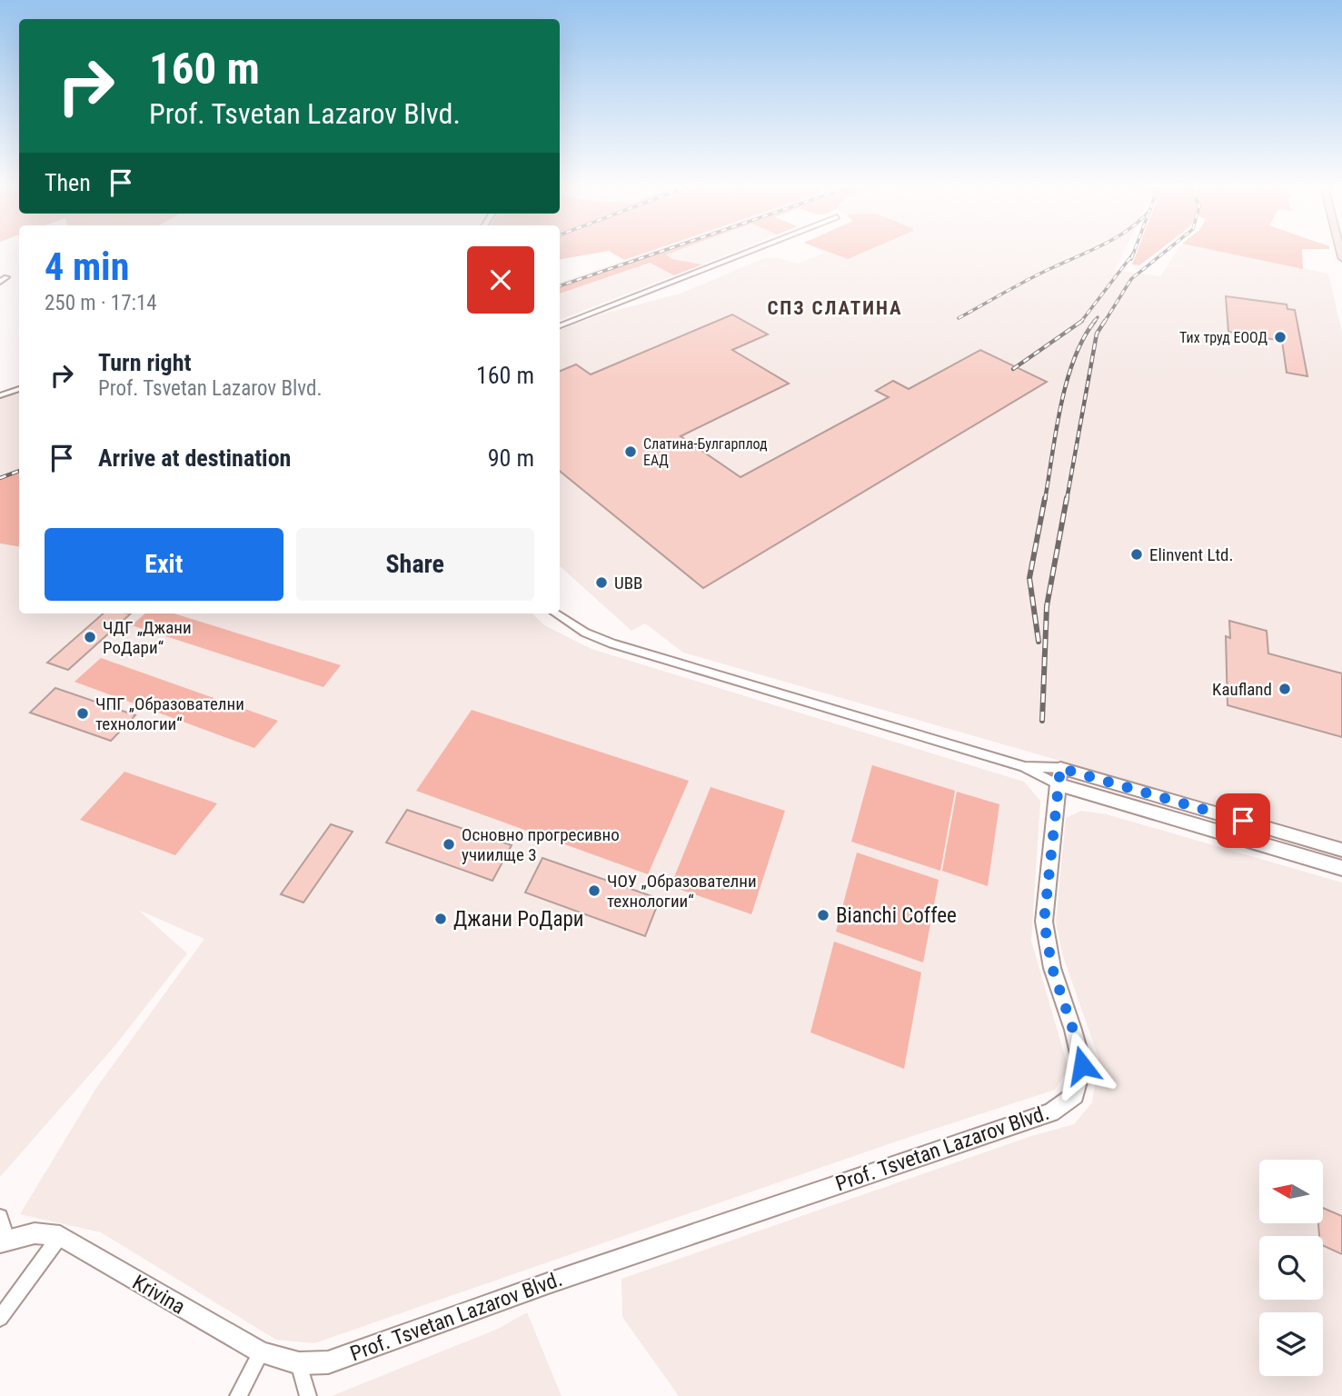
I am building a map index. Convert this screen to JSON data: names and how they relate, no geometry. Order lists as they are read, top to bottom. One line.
{"streets":{"street":["Prof. Tsvetan Lazarov Blvd.","Krivina"]},"crossings":[["Prof. Tsvetan Lazarov Blvd.","Krivina"]],"districts":["СПЗ СЛАТИНА"],"places":["Тих труд ЕООД","Слатина-Булгарплод ЕАД","Elinvent Ltd.","UBB","ЧДГ „Джани РоДари“","Kaufland","ЧПГ „Образователни технологии“","Основно прогресивно учиилще 3","ЧОУ „Образователни технологии“","Bianchi Coffee","Джани РоДари"],"north":"left","page":{"turn":["160 m","Prof. Tsvetan Lazarov Blvd."],"then":"Then","heading":["4 min","250 m · 17:14"],"list":[{"name":"Turn right","note":"Prof. Tsvetan Lazarov Blvd.","value":"160 m"},{"name":"Arrive at destination","value":"90 m"}],"buttons":["Exit","Share"]}}
